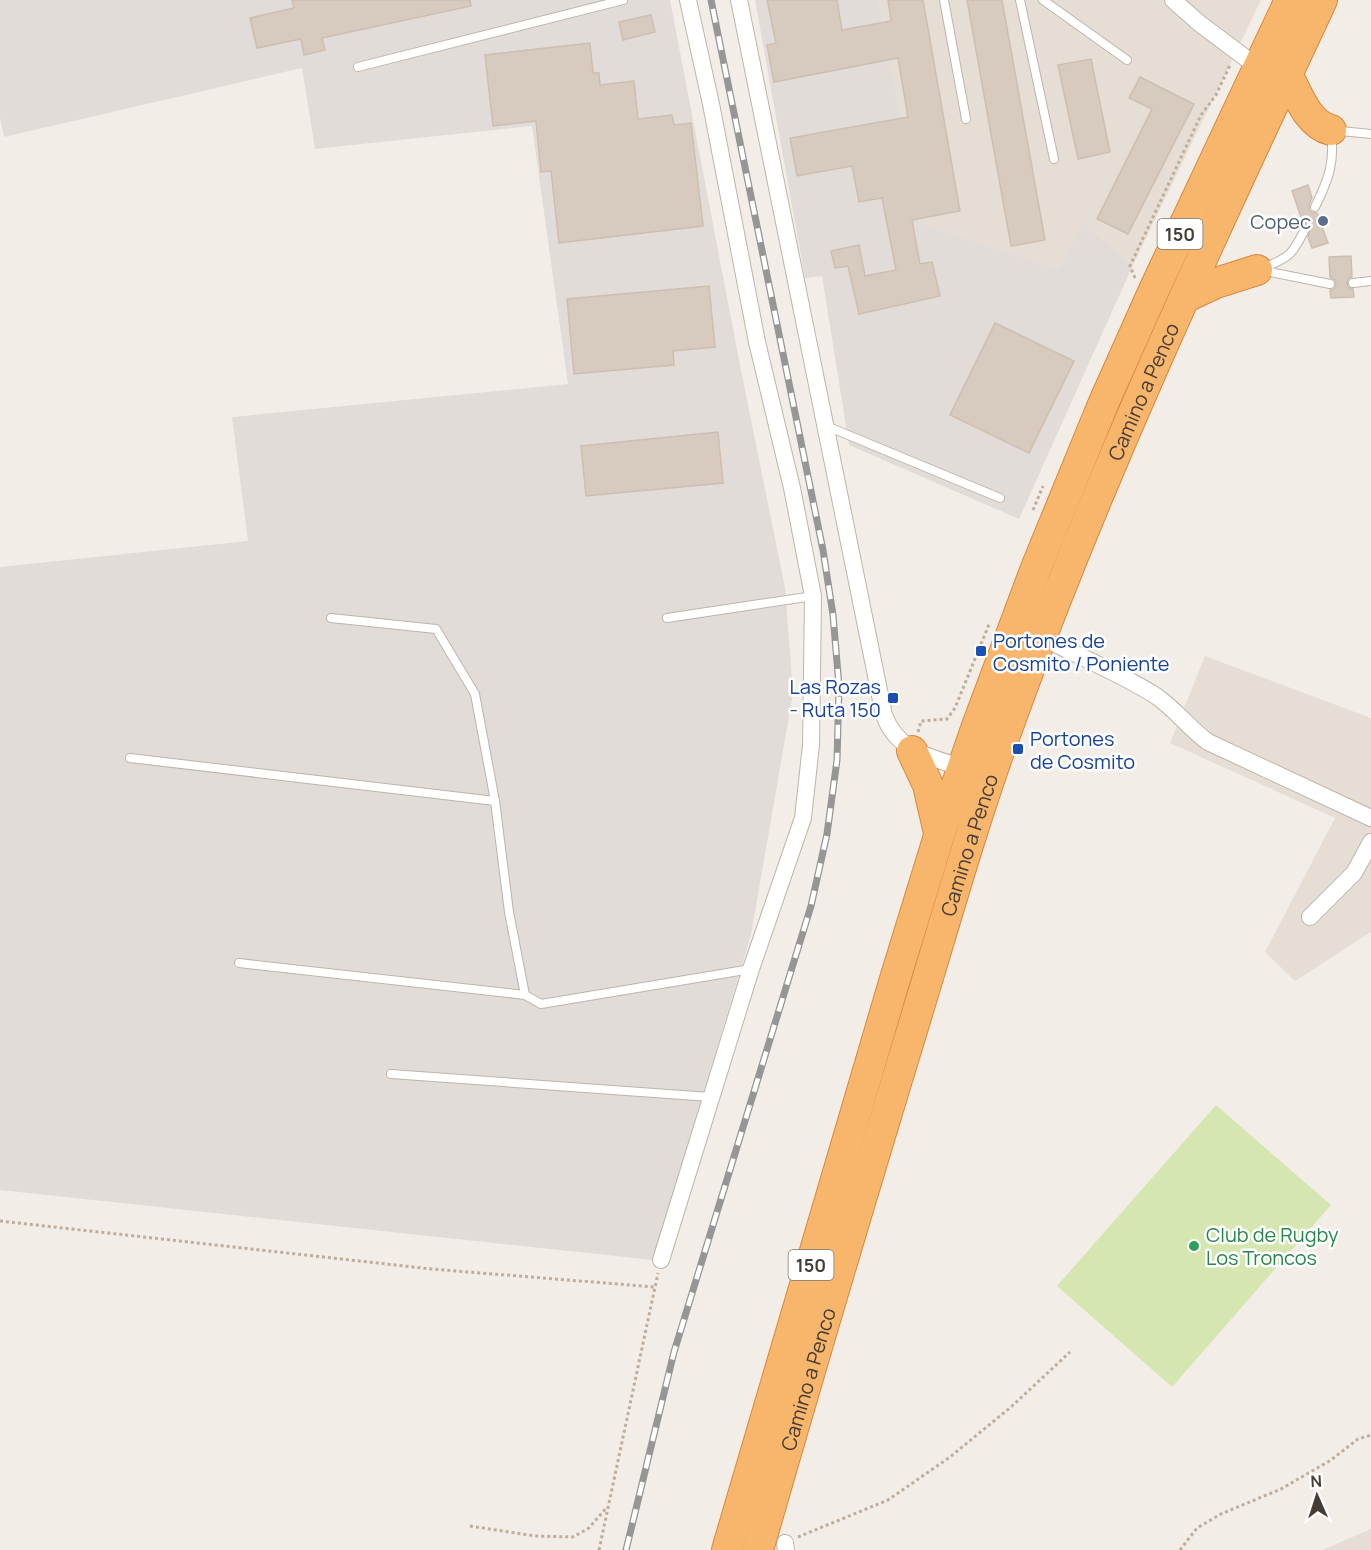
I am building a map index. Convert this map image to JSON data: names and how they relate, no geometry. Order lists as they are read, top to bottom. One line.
{"streets":{"highway":["150","Camino a Penco"]},"places":{"other":["Copec","Club de Rugby Los Troncos"],"transit":["Portones de Cosmito / Poniente","Las Rozas - Ruta 150","Portones de Cosmito"]},"north":"top"}
